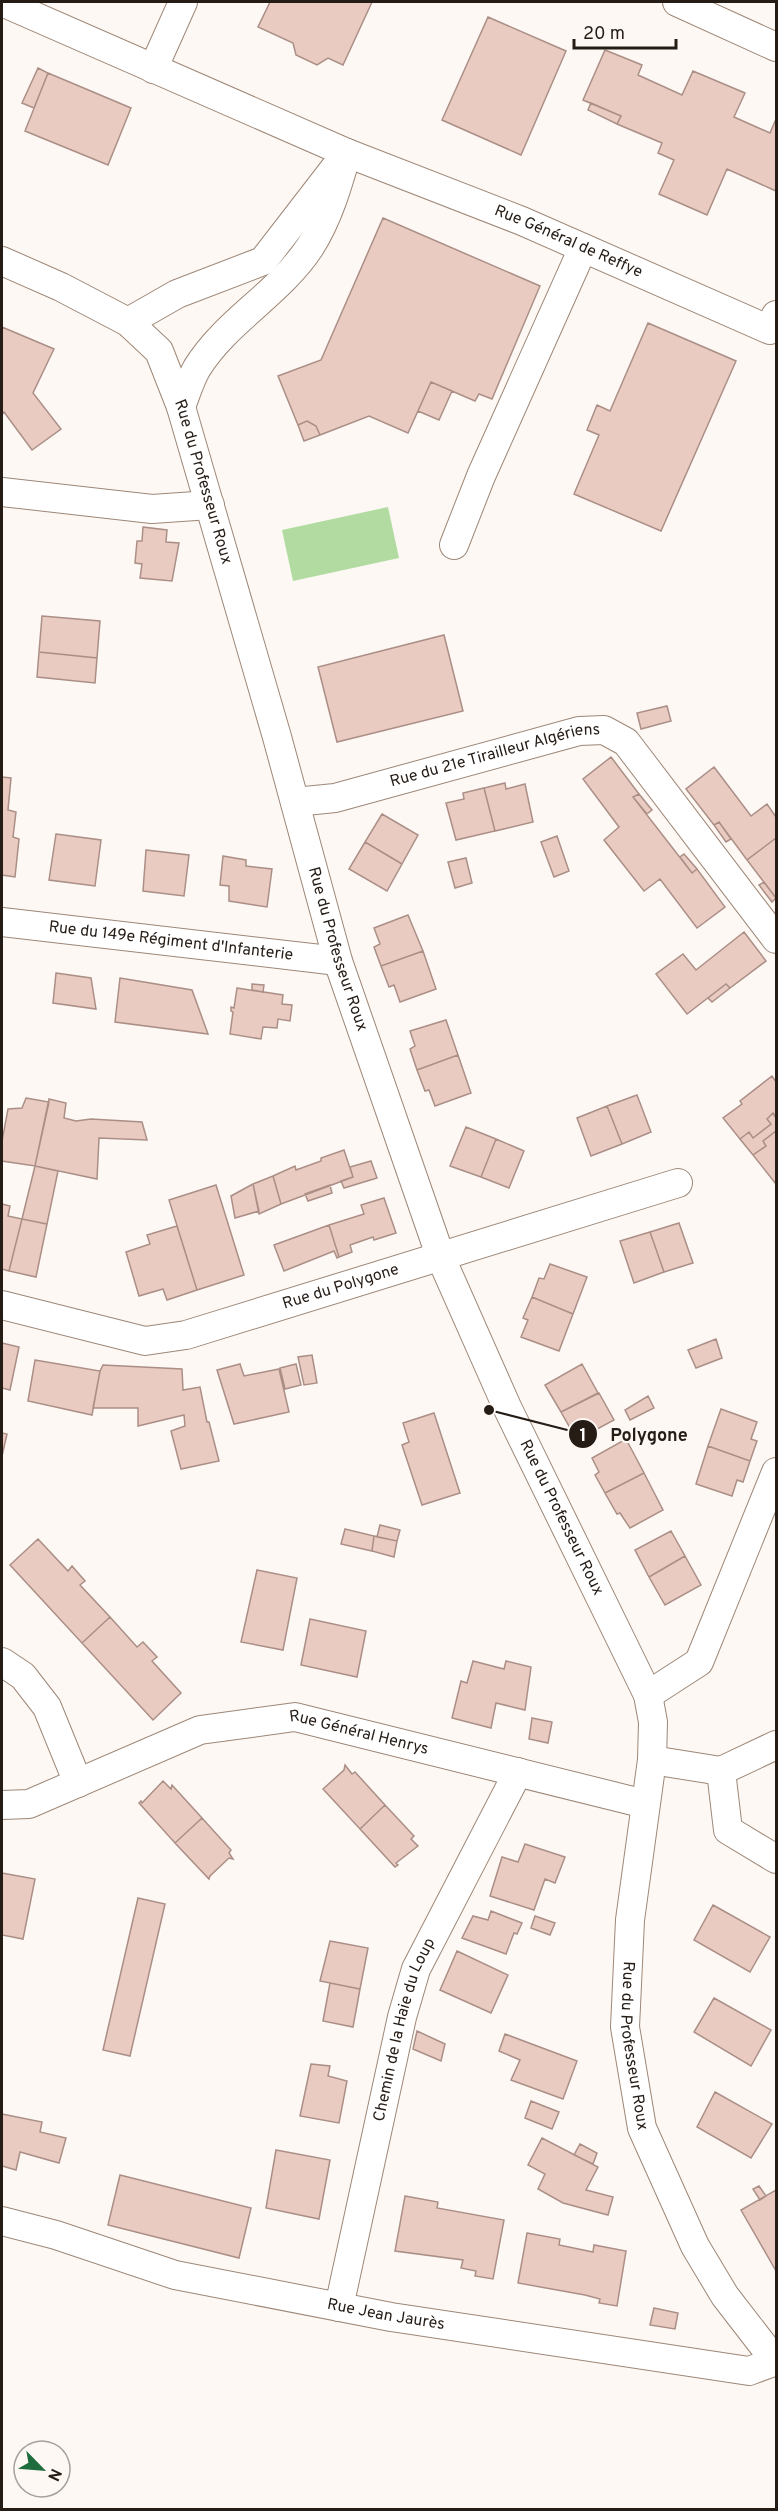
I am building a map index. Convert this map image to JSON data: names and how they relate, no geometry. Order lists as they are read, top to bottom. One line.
{"streets":{"street":["Rue Général de Reffye","Rue du Professeur Roux","Rue du 21e Tirailleur Algériens","Rue du 149e Régiment d'Infanterie","Rue du Polygone","Rue Général Henrys","Chemin de la Haie du Loup","Rue Jean Jaurès"]},"crossings":[["Rue du Professeur Roux","Rue du 21e Tirailleur Algériens"],["Rue du Professeur Roux","Rue du 149e Régiment d'Infanterie"],["Rue du Professeur Roux","Rue du Polygone"],["Rue du Professeur Roux","Rue Général Henrys"],["Rue du Professeur Roux","Rue Jean Jaurès"],["Rue Général Henrys","Chemin de la Haie du Loup"],["Chemin de la Haie du Loup","Rue Jean Jaurès"]],"places":["Polygone"],"scale_bar":"20 m","north":"bottom right"}
